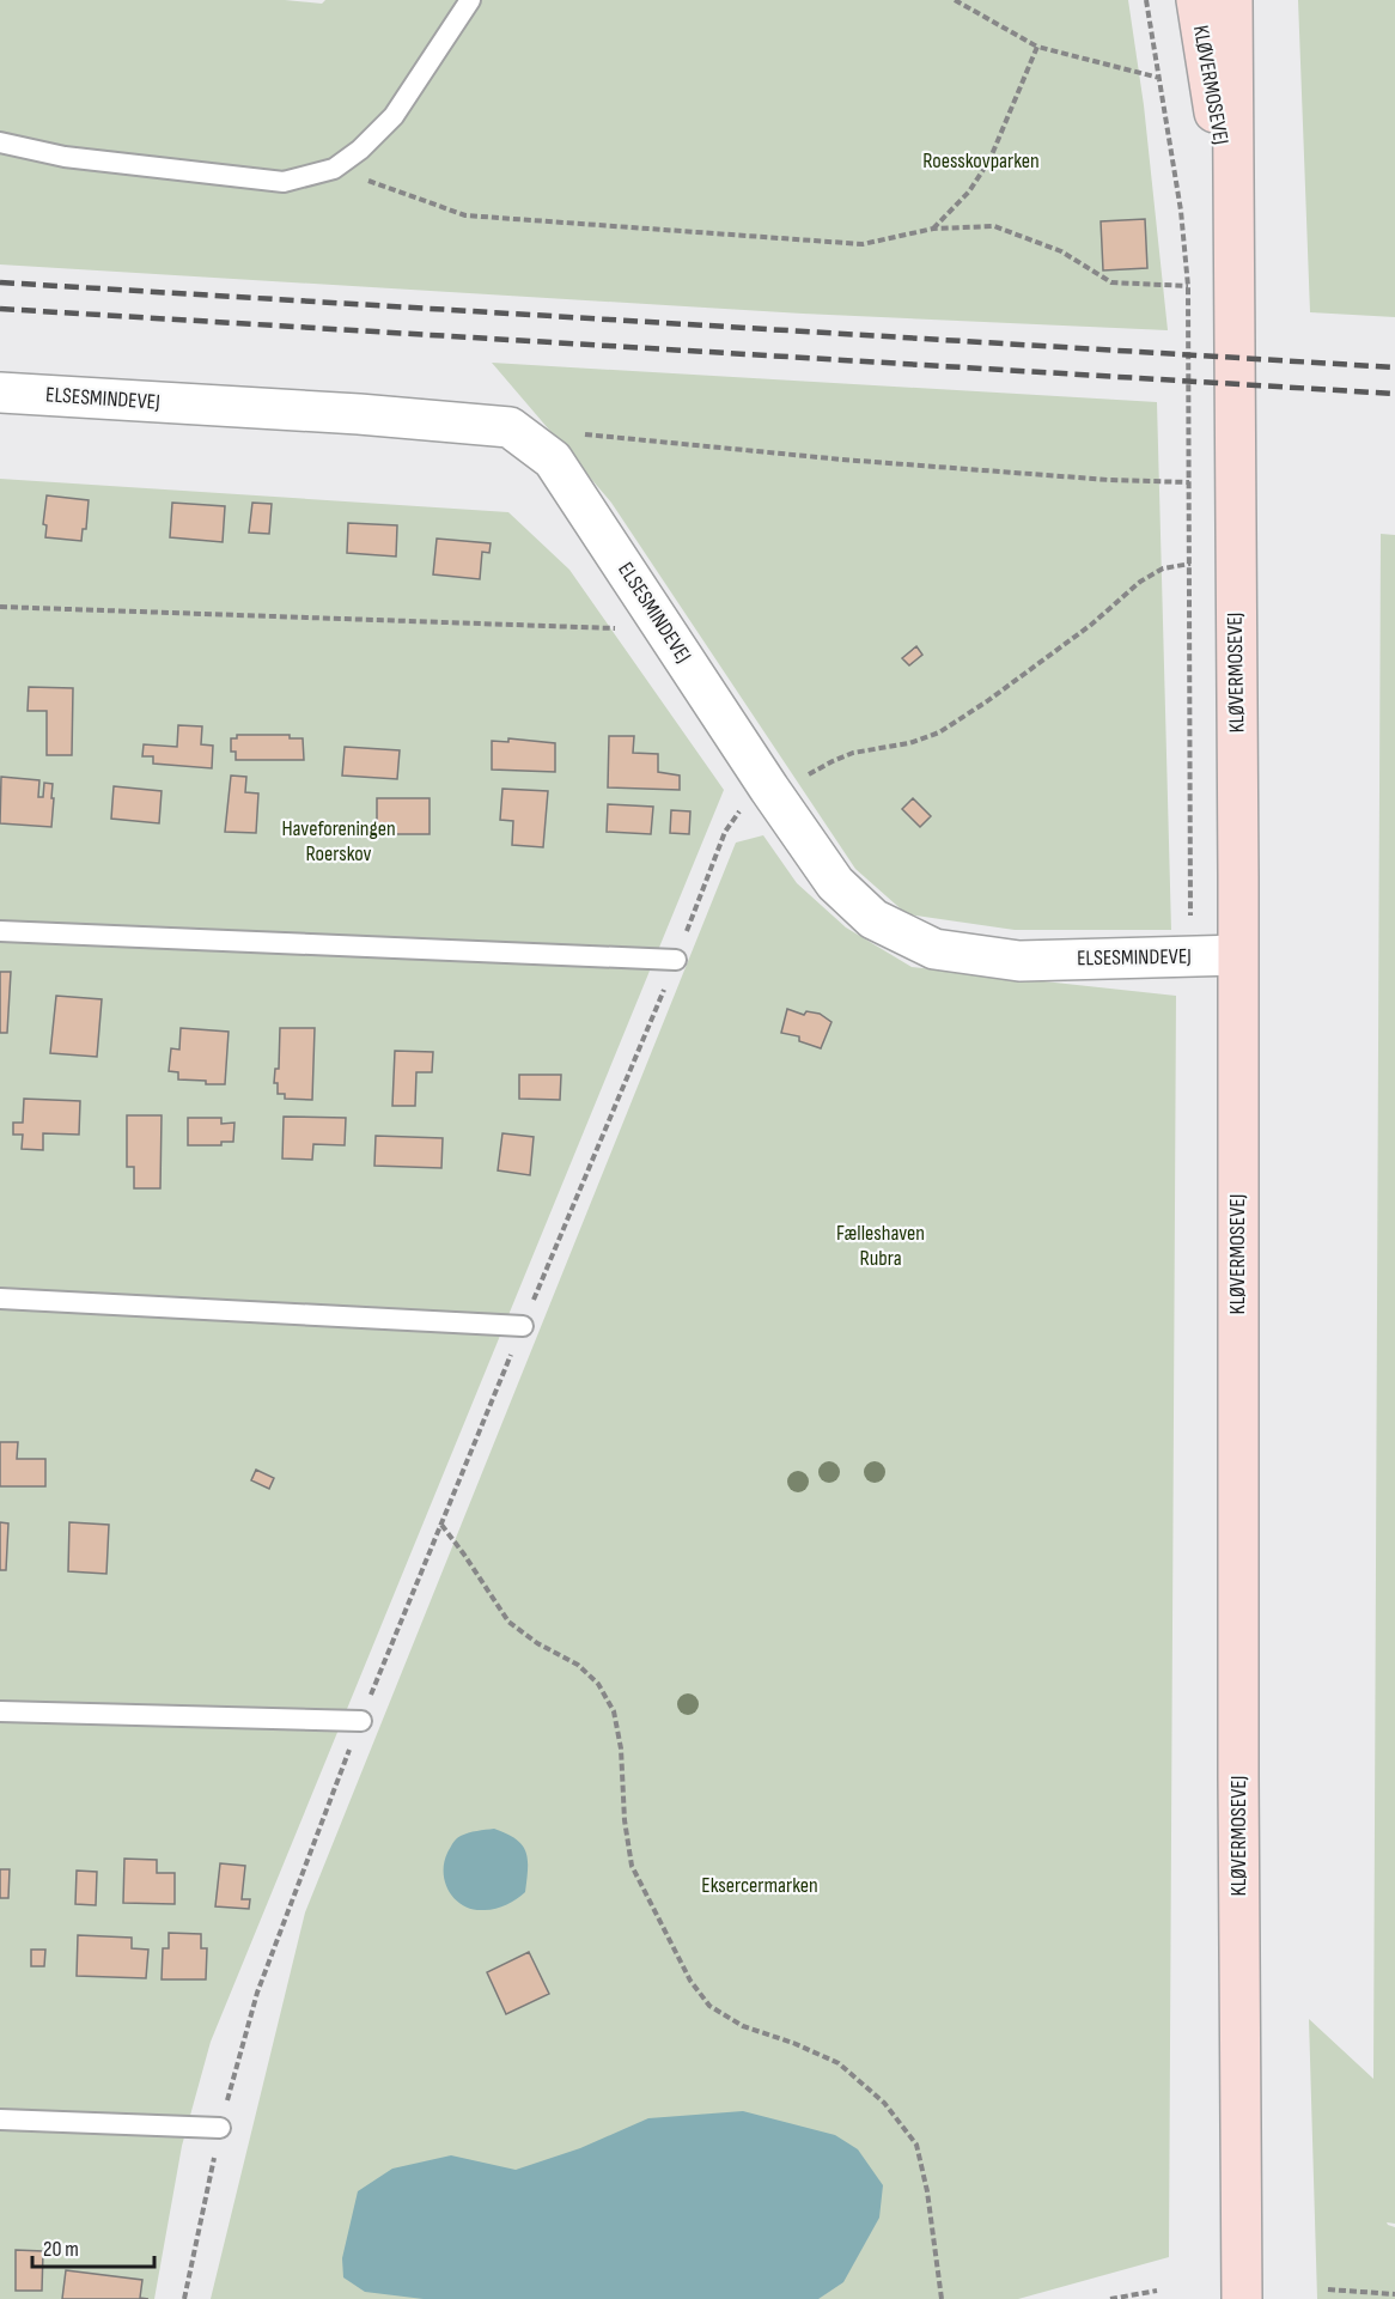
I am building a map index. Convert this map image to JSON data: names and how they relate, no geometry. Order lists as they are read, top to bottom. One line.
{"streets":{"main road":["KLØVERMOSEVEJ"],"street":["ELSESMINDEVEJ"]},"crossings":[["KLØVERMOSEVEJ","ELSESMINDEVEJ"]],"parks":["Roesskovparken","Haveforeningen Roerskov","Fælleshaven Rubra","Eksercermarken"],"scale_bar":"20 m"}
